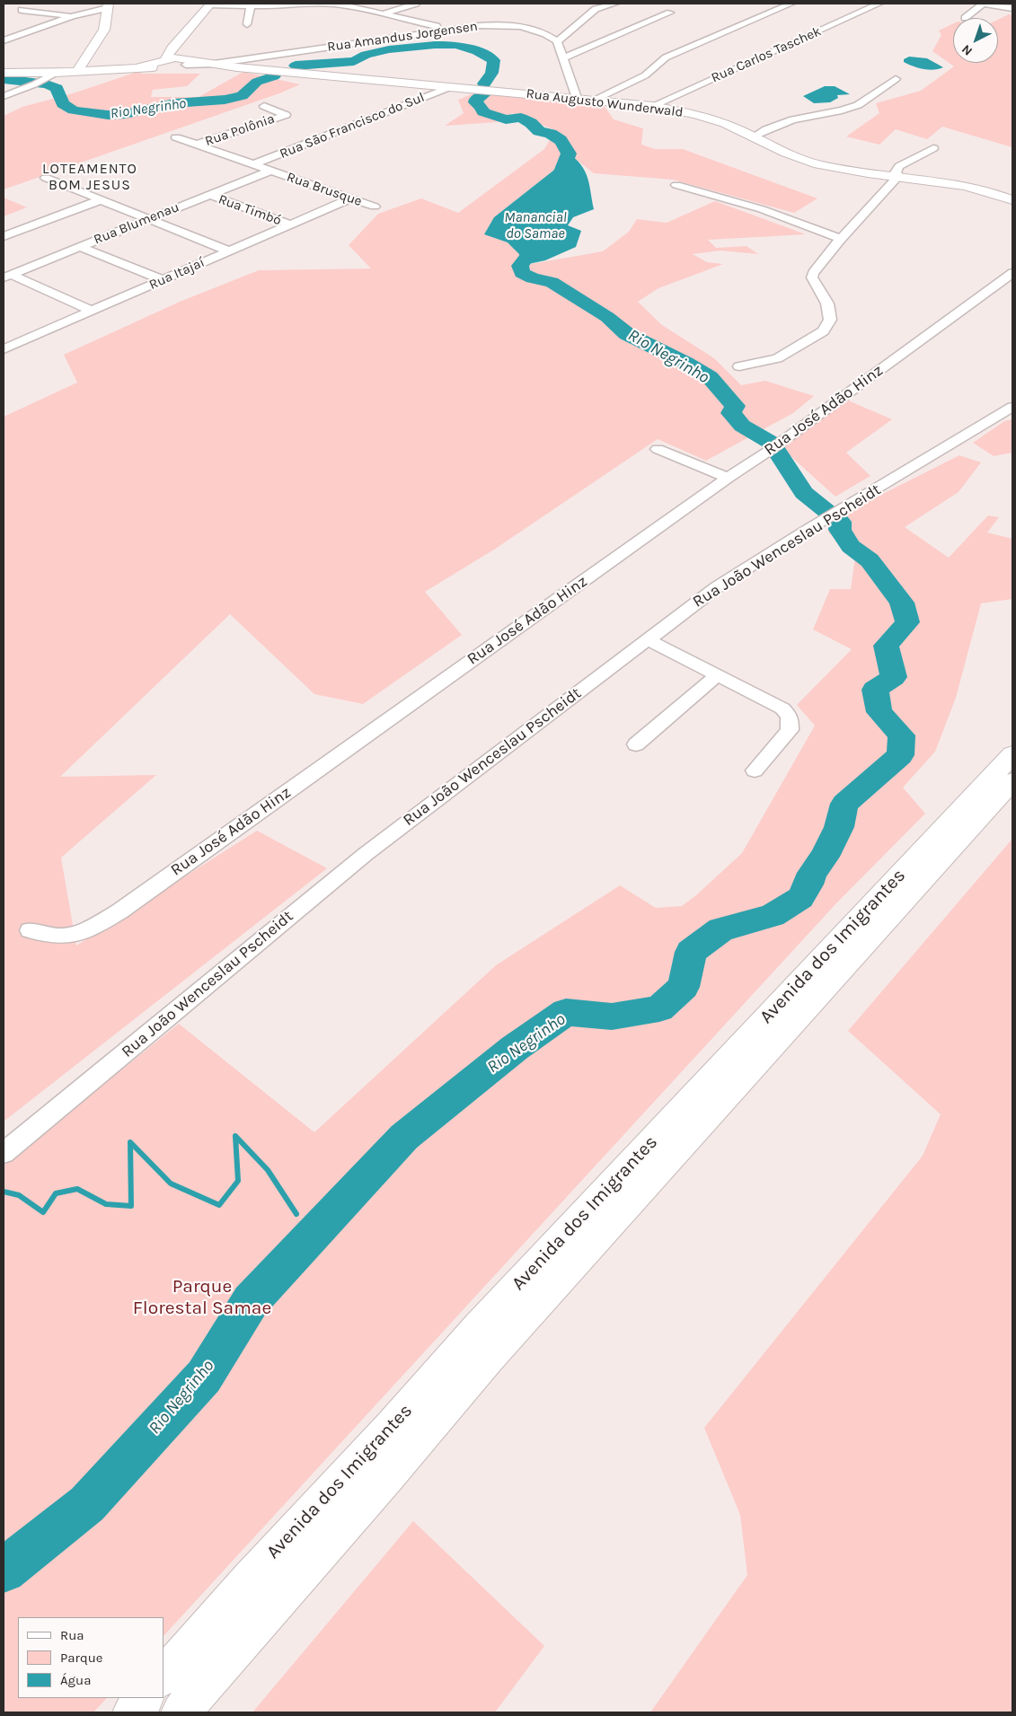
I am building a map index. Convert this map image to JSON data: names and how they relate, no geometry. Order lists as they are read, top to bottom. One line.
{"streets":{"main road":["Rua Augusto Wunderwald","Avenida dos Imigrantes"],"street":["Rua Amandus Jorgensen","Rua Carlos Taschek","Rua São Francisco do Sul","Rua Polônia","Rua Brusque","Rua Timbó","Rua Blumenau","Rua Itajaí","Rua José Adão Hinz","Rua João Wenceslau Pscheidt"]},"crossings":[["Rua Amandus Jorgensen","Rua Augusto Wunderwald"],["Rua Carlos Taschek","Rua Augusto Wunderwald"],["Rua Augusto Wunderwald","Rua São Francisco do Sul"],["Rua São Francisco do Sul","Rua Brusque"],["Rua Polônia","Rua Brusque"],["Rua Brusque","Rua Blumenau"],["Rua Brusque","Rua Itajaí"],["Rua Timbó","Rua Blumenau"],["Rua Timbó","Rua Itajaí"]],"districts":["LOTEAMENTO BOM JESUS"],"water":["Rio Negrinho","Manancial do Samae"],"parks":["Parque Florestal Samae"],"legend":["Rua","Parque","Água"],"north":"bottom left"}
